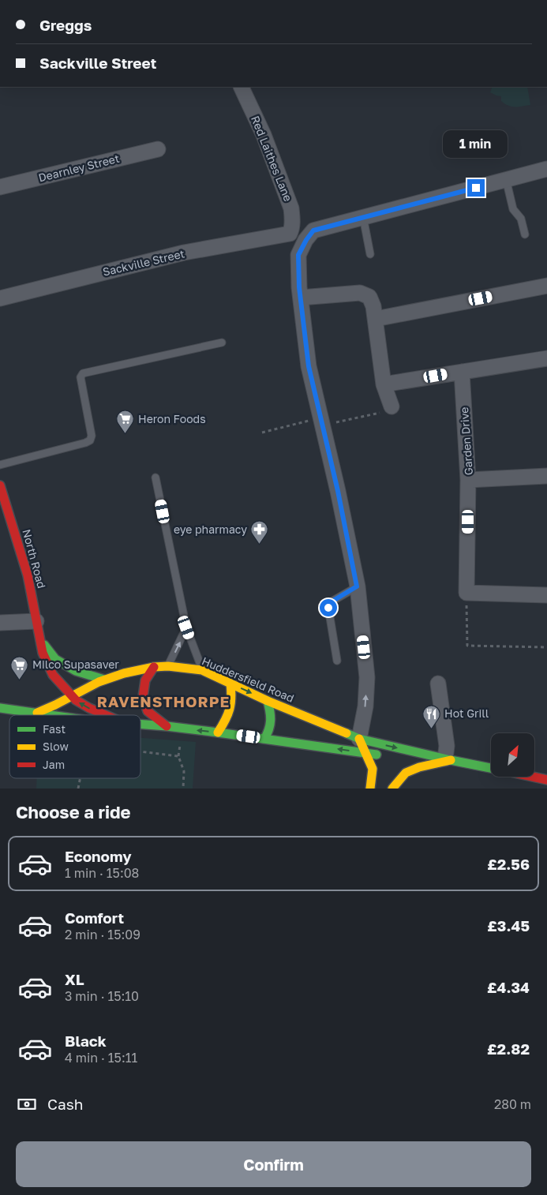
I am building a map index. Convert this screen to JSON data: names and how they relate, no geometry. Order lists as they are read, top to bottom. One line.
{"streets":{"main road":["North Road","Huddersfield Road"],"street":["Red Laithes Lane","Dearnley Street","Sackville Street","Garden Drive"]},"crossings":[["Red Laithes Lane","Sackville Street"],["North Road","Huddersfield Road"]],"districts":["RAVENSTHORPE"],"places":{"supermarket":["Heron Foods","Milco Supasaver"],"pharmacy":["eye pharmacy"],"restaurant":["Hot Grill"]},"legend":["Fast","Slow","Jam"],"north":"top right","page":{"banner":["Greggs","Sackville Street"],"bubble":"1 min","heading":"Choose a ride","list":[{"name":"Economy","note":"1 min · 15:08","value":"£2.56"},{"name":"Comfort","note":"2 min · 15:09","value":"£3.45"},{"name":"XL","note":"3 min · 15:10","value":"£4.34"},{"name":"Black","note":"4 min · 15:11","value":"£2.82"}],"pay":["Cash","280 m"],"buttons":"Confirm"}}
